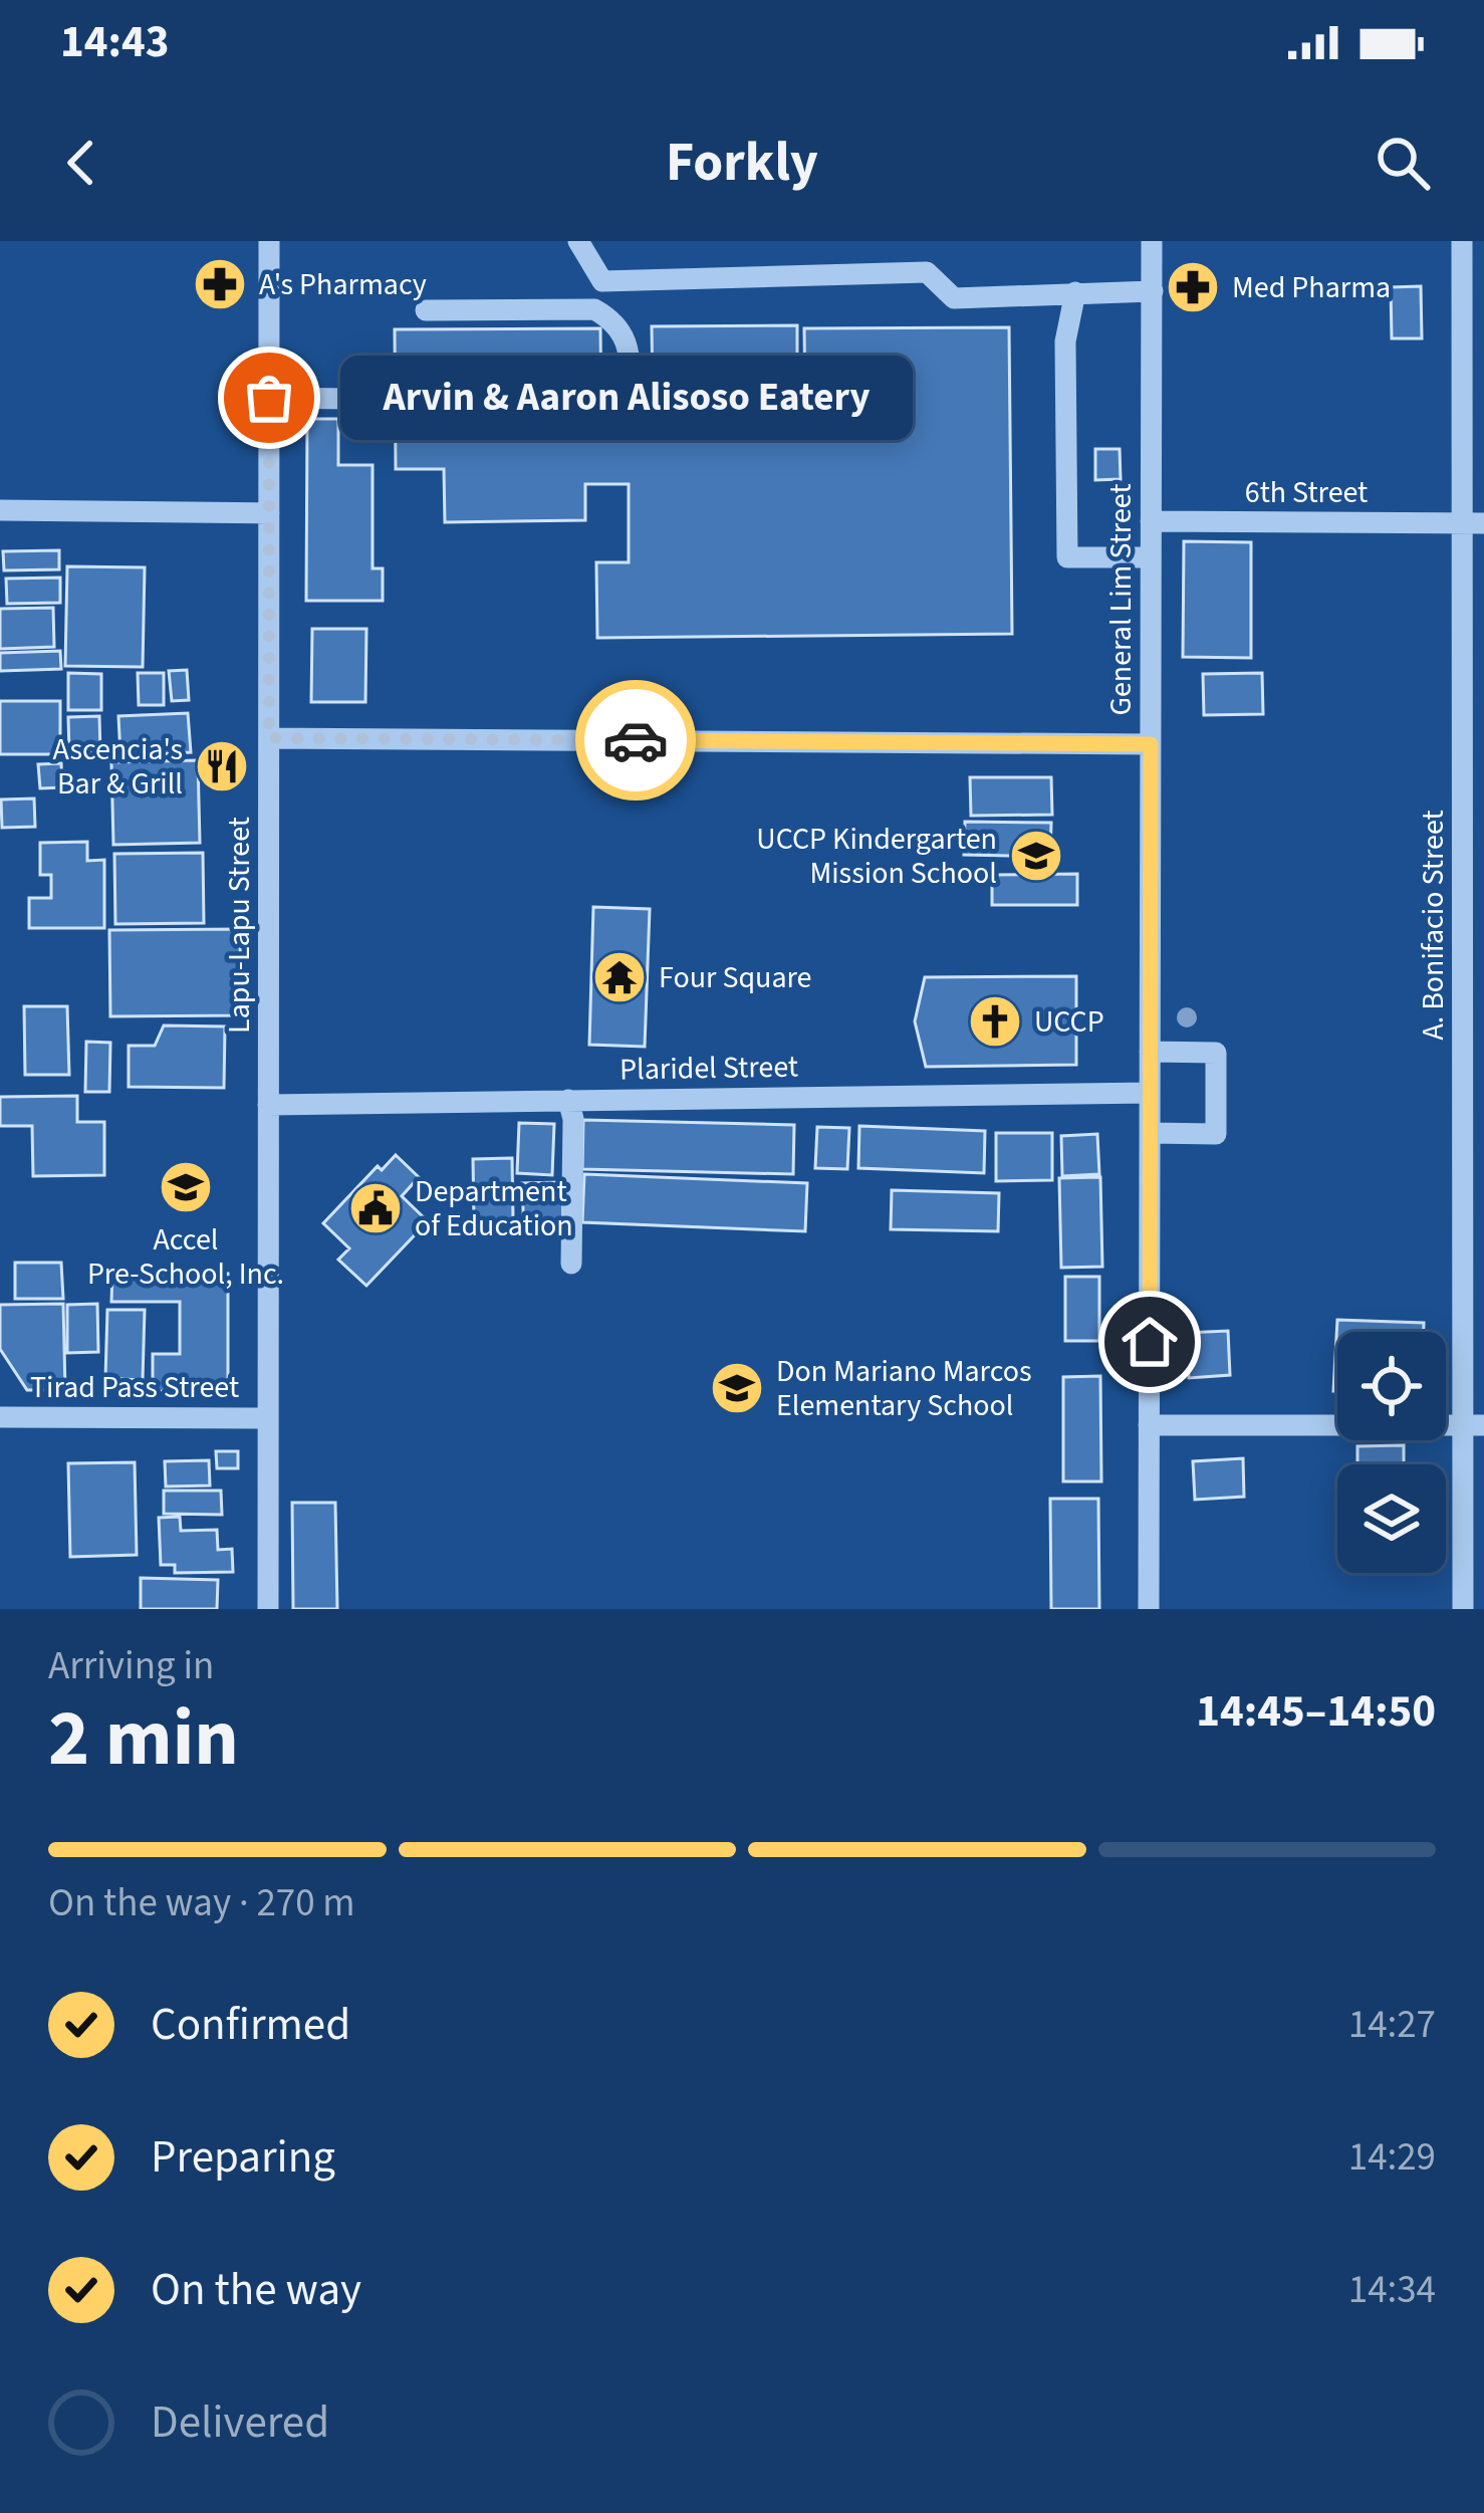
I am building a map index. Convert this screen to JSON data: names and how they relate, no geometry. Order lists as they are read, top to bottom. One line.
{"streets":{"street":["6th Street","General Lim Street","Lapu-Lapu Street","A. Bonifacio Street","Plaridel Street","Tirad Pass Street"]},"crossings":[["6th Street","General Lim Street"],["6th Street","A. Bonifacio Street"],["General Lim Street","Plaridel Street"],["Lapu-Lapu Street","Plaridel Street"],["Lapu-Lapu Street","Tirad Pass Street"]],"places":{"pharmacy":["A's Pharmacy","Med Pharma"],"other":["Arvin & Aaron Alisoso Eatery"],"restaurant":["Ascencia's Bar & Grill"],"school or university":["UCCP Kindergarten Mission School","Accel Pre-School, Inc.","Don Mariano Marcos Elementary School"],"temple":["Four Square"],"church":["UCCP"],"public building":["Department of Education"]},"page":{"status":"14:43","header":"Forkly","bubble":"Arvin & Aaron Alisoso Eatery","heading":["2 min","Arriving in","14:45–14:50"],"bar":"On the way · 270 m","list":[["Confirmed","14:27"],["Preparing","14:29"],["On the way","14:34"],"Delivered"]}}
